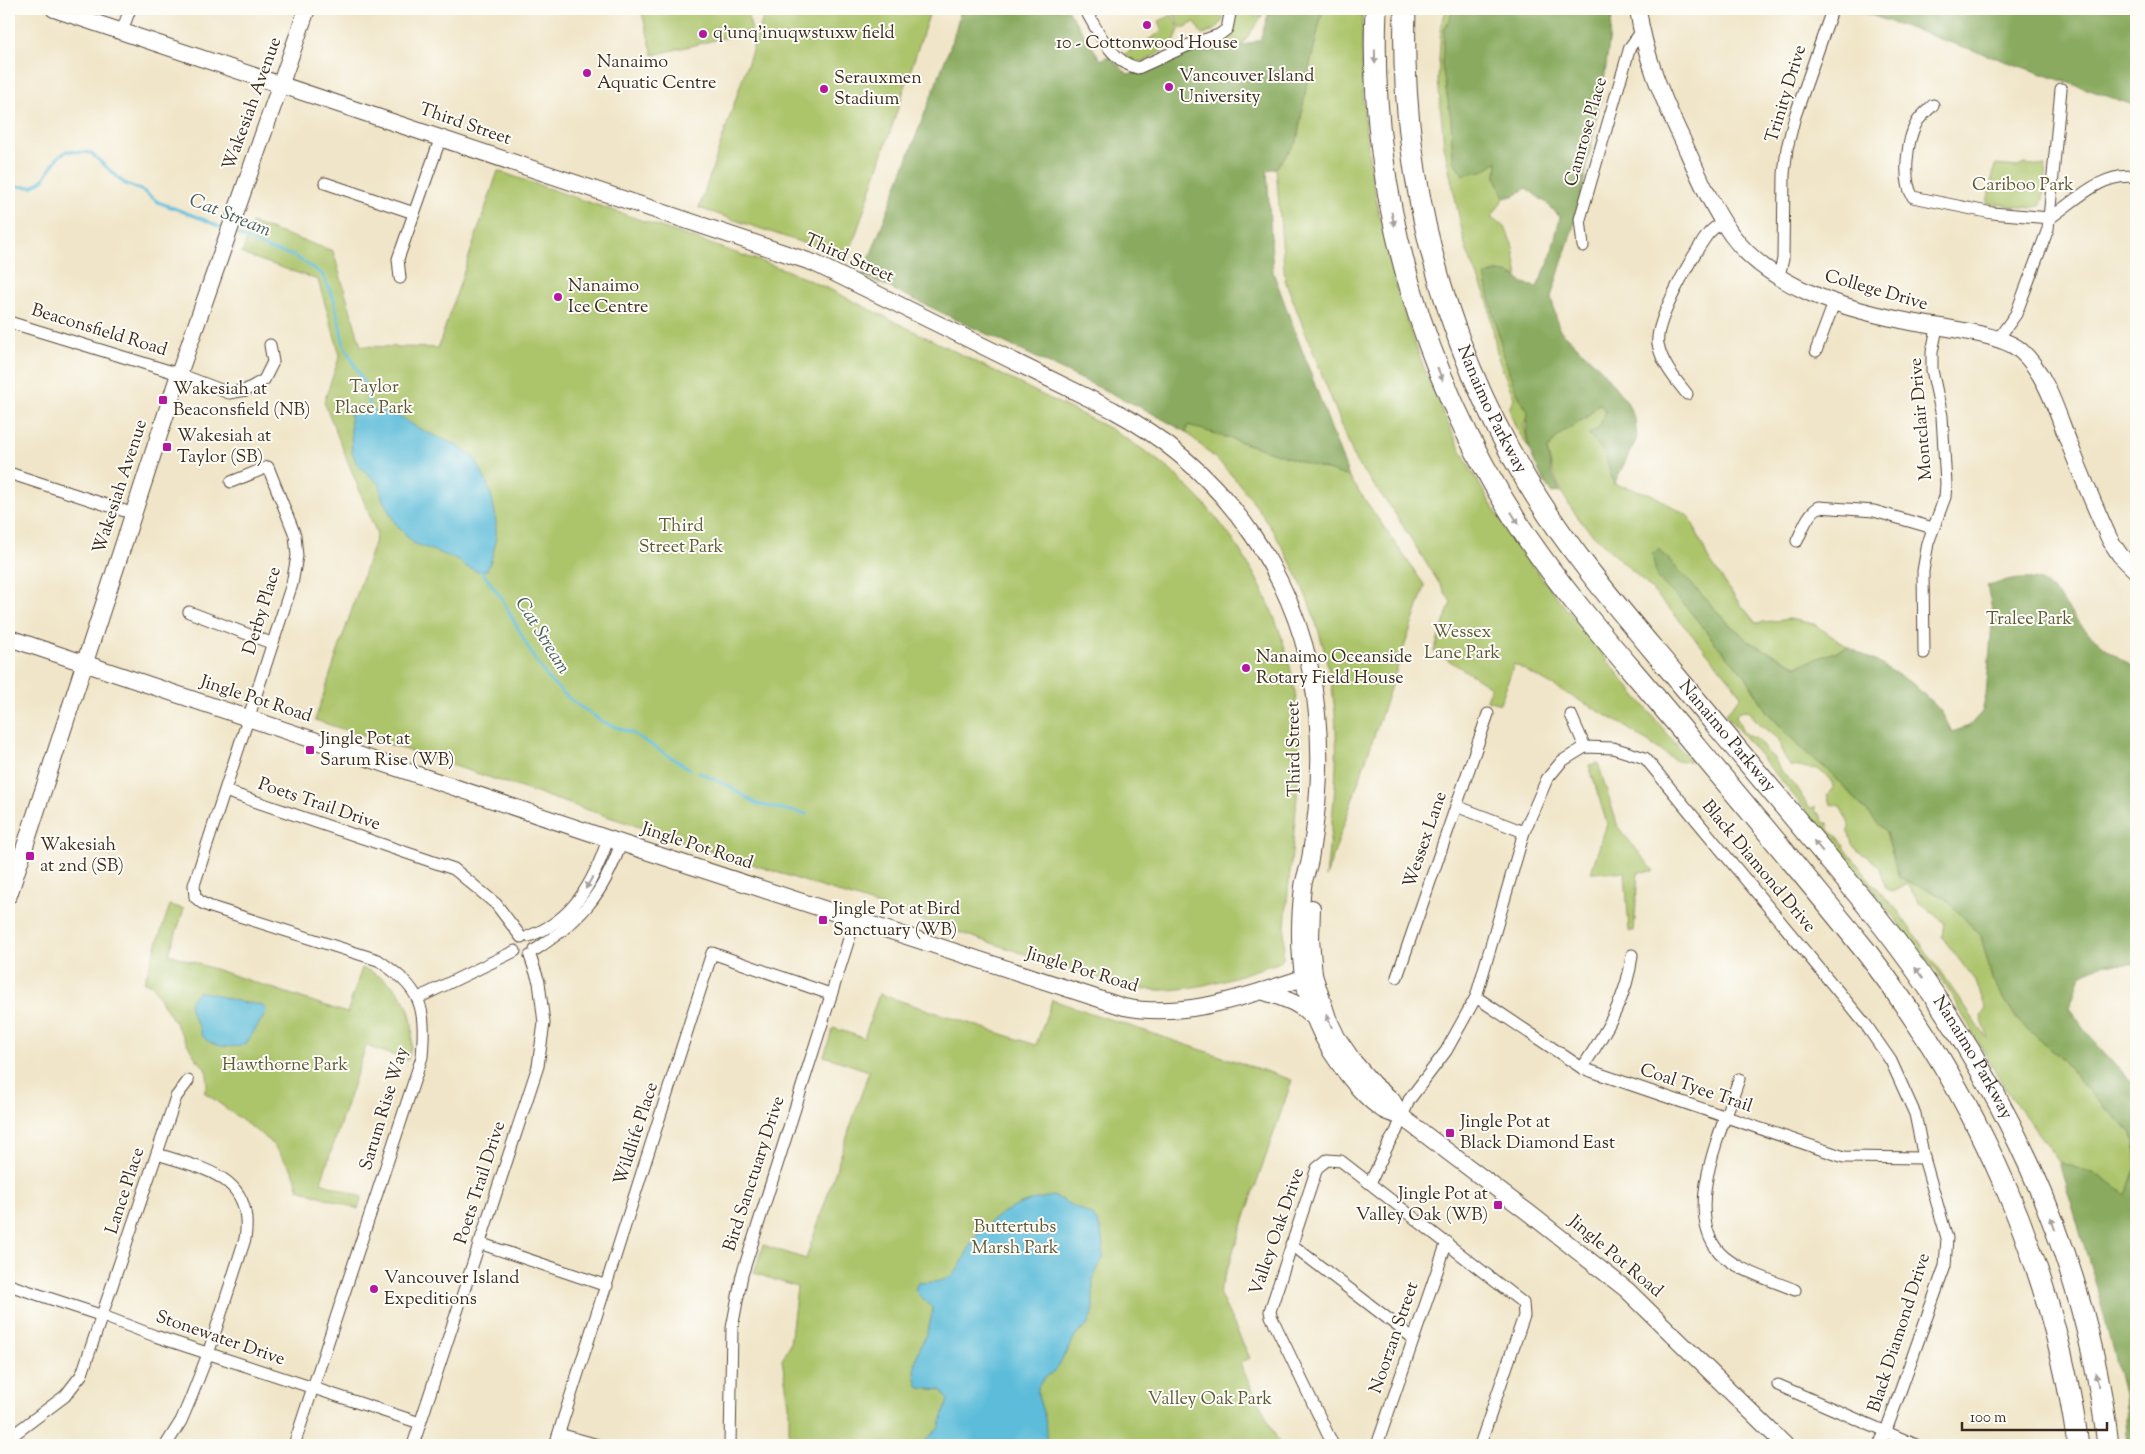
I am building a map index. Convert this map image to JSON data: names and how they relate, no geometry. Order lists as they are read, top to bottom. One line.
{"streets":{"highway":["Nanaimo Parkway"],"main road":["Wakesiah Avenue","Third Street","College Drive","Jingle Pot Road"],"street":["Trinity Drive","Camrose Place","Beaconsfield Road","Montclair Drive","Derby Place","Poets Trail Drive","Wessex Lane","Black Diamond Drive","Coal Tyee Trail","Sarum Rise Way","Wildlife Place","Bird Sanctuary Drive","Lance Place","Valley Oak Drive","Noorzan Street","Stonewater Drive"]},"crossings":[["Trinity Drive","College Drive"],["Wakesiah Avenue","Third Street"],["Wakesiah Avenue","Beaconsfield Road"],["Wakesiah Avenue","Jingle Pot Road"],["Third Street","Jingle Pot Road"],["Camrose Place","College Drive"],["College Drive","Montclair Drive"],["Derby Place","Jingle Pot Road"],["Derby Place","Sarum Rise Way"],["Jingle Pot Road","Sarum Rise Way"],["Jingle Pot Road","Bird Sanctuary Drive"],["Poets Trail Drive","Sarum Rise Way"],["Poets Trail Drive","Stonewater Drive"],["Black Diamond Drive","Coal Tyee Trail"],["Sarum Rise Way","Stonewater Drive"],["Wildlife Place","Bird Sanctuary Drive"],["Lance Place","Stonewater Drive"],["Valley Oak Drive","Noorzan Street"]],"water":["Cat Stream"],"parks":["Cariboo Park","Taylor Place Park","Third Street Park","Tralee Park","Wessex Lane Park","Hawthorne Park","Buttertubs Marsh Park","Valley Oak Park"],"places":{"other":["10 - Cottonwood House","q’unq’inuqwstuxw field","Nanaimo Aquatic Centre","Vancouver Island University","Serauxmen Stadium","Nanaimo Ice Centre","Nanaimo Oceanside Rotary Field House","Vancouver Island Expeditions"],"transit":["Wakesiah at Beaconsfield (NB)","Wakesiah at Taylor (SB)","Jingle Pot at Sarum Rise (WB)","Wakesiah at 2nd (SB)","Jingle Pot at Bird Sanctuary (WB)","Jingle Pot at Black Diamond East","Jingle Pot at Valley Oak (WB)"]},"scale_bar":"100 m"}
